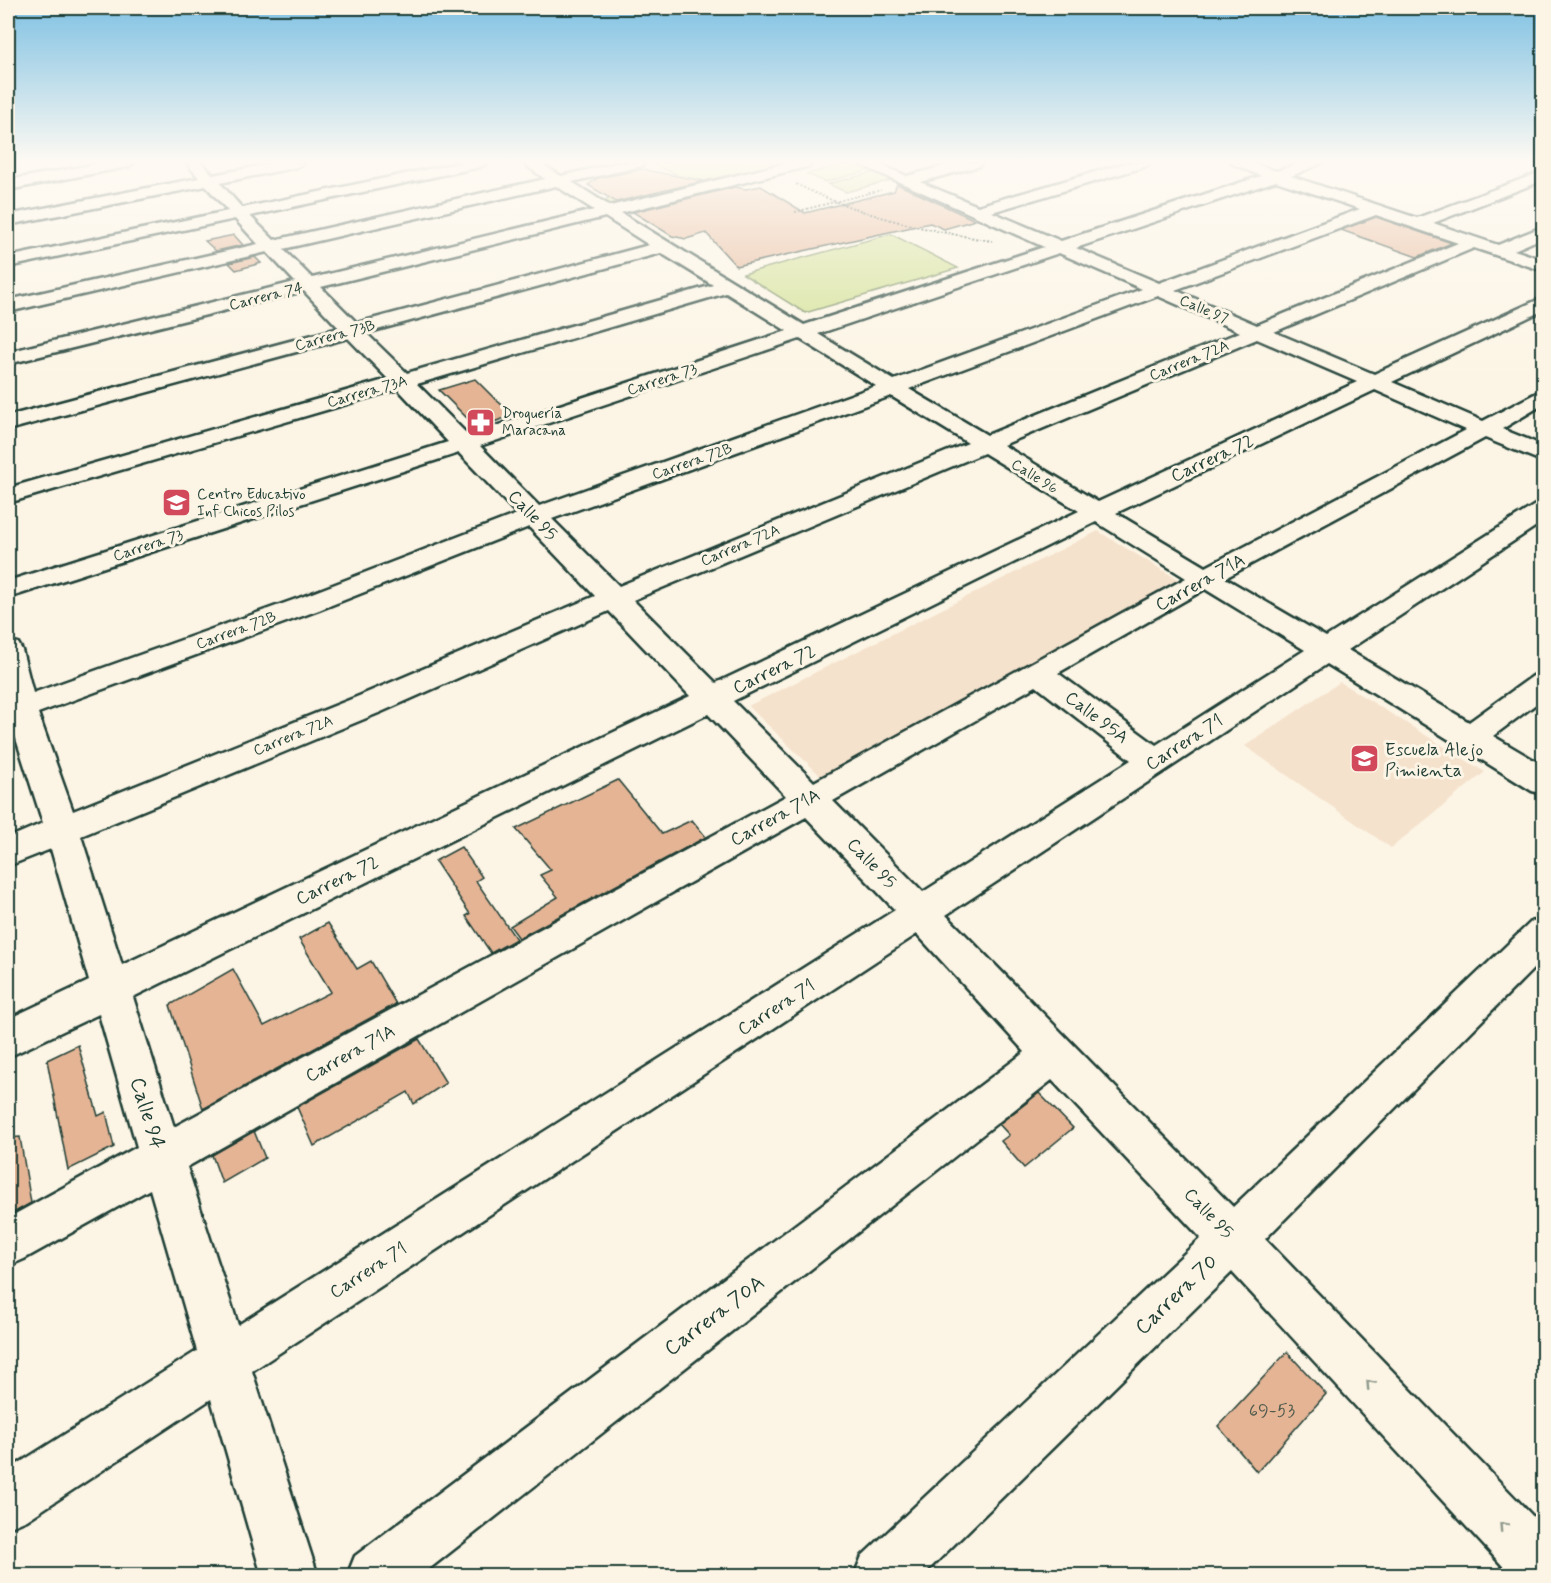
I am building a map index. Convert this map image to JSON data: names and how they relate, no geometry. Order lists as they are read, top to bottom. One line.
{"streets":{"street":["Carrera 74","Calle 97","Carrera 73B","Carrera 72A","Carrera 73","Carrera 73A","Carrera 72","Carrera 72B","Calle 96","Calle 95","Carrera 71A","Calle 95A","Carrera 71","Calle 94","Carrera 70","Carrera 70A"]},"crossings":[["Carrera 74","Calle 95"],["Calle 97","Carrera 72A"],["Calle 97","Carrera 73"],["Calle 97","Carrera 72"],["Calle 97","Carrera 72B"],["Calle 97","Carrera 71A"],["Carrera 73B","Calle 96"],["Carrera 73B","Calle 95"],["Carrera 72A","Calle 96"],["Carrera 72A","Calle 95"],["Carrera 72A","Calle 94"],["Carrera 73","Calle 96"],["Carrera 73","Calle 95"],["Carrera 73A","Calle 96"],["Carrera 73A","Calle 95"],["Carrera 72","Calle 96"],["Carrera 72","Calle 95"],["Carrera 72","Calle 94"],["Carrera 72B","Calle 96"],["Carrera 72B","Calle 95"],["Carrera 72B","Calle 94"],["Calle 96","Carrera 71A"],["Calle 96","Carrera 71"],["Calle 95","Carrera 71A"],["Calle 95","Carrera 71"],["Calle 95","Carrera 70"],["Calle 95","Carrera 70A"],["Carrera 71A","Calle 95A"],["Carrera 71A","Calle 94"],["Calle 95A","Carrera 71"],["Carrera 71","Calle 94"]],"places":{"pharmacy":["Droguería Maracana"],"school or university":["Centro Educativo Inf Chicos Pilos","Escuela Alejo Pimienta"]},"house_numbers":["69-53"]}
